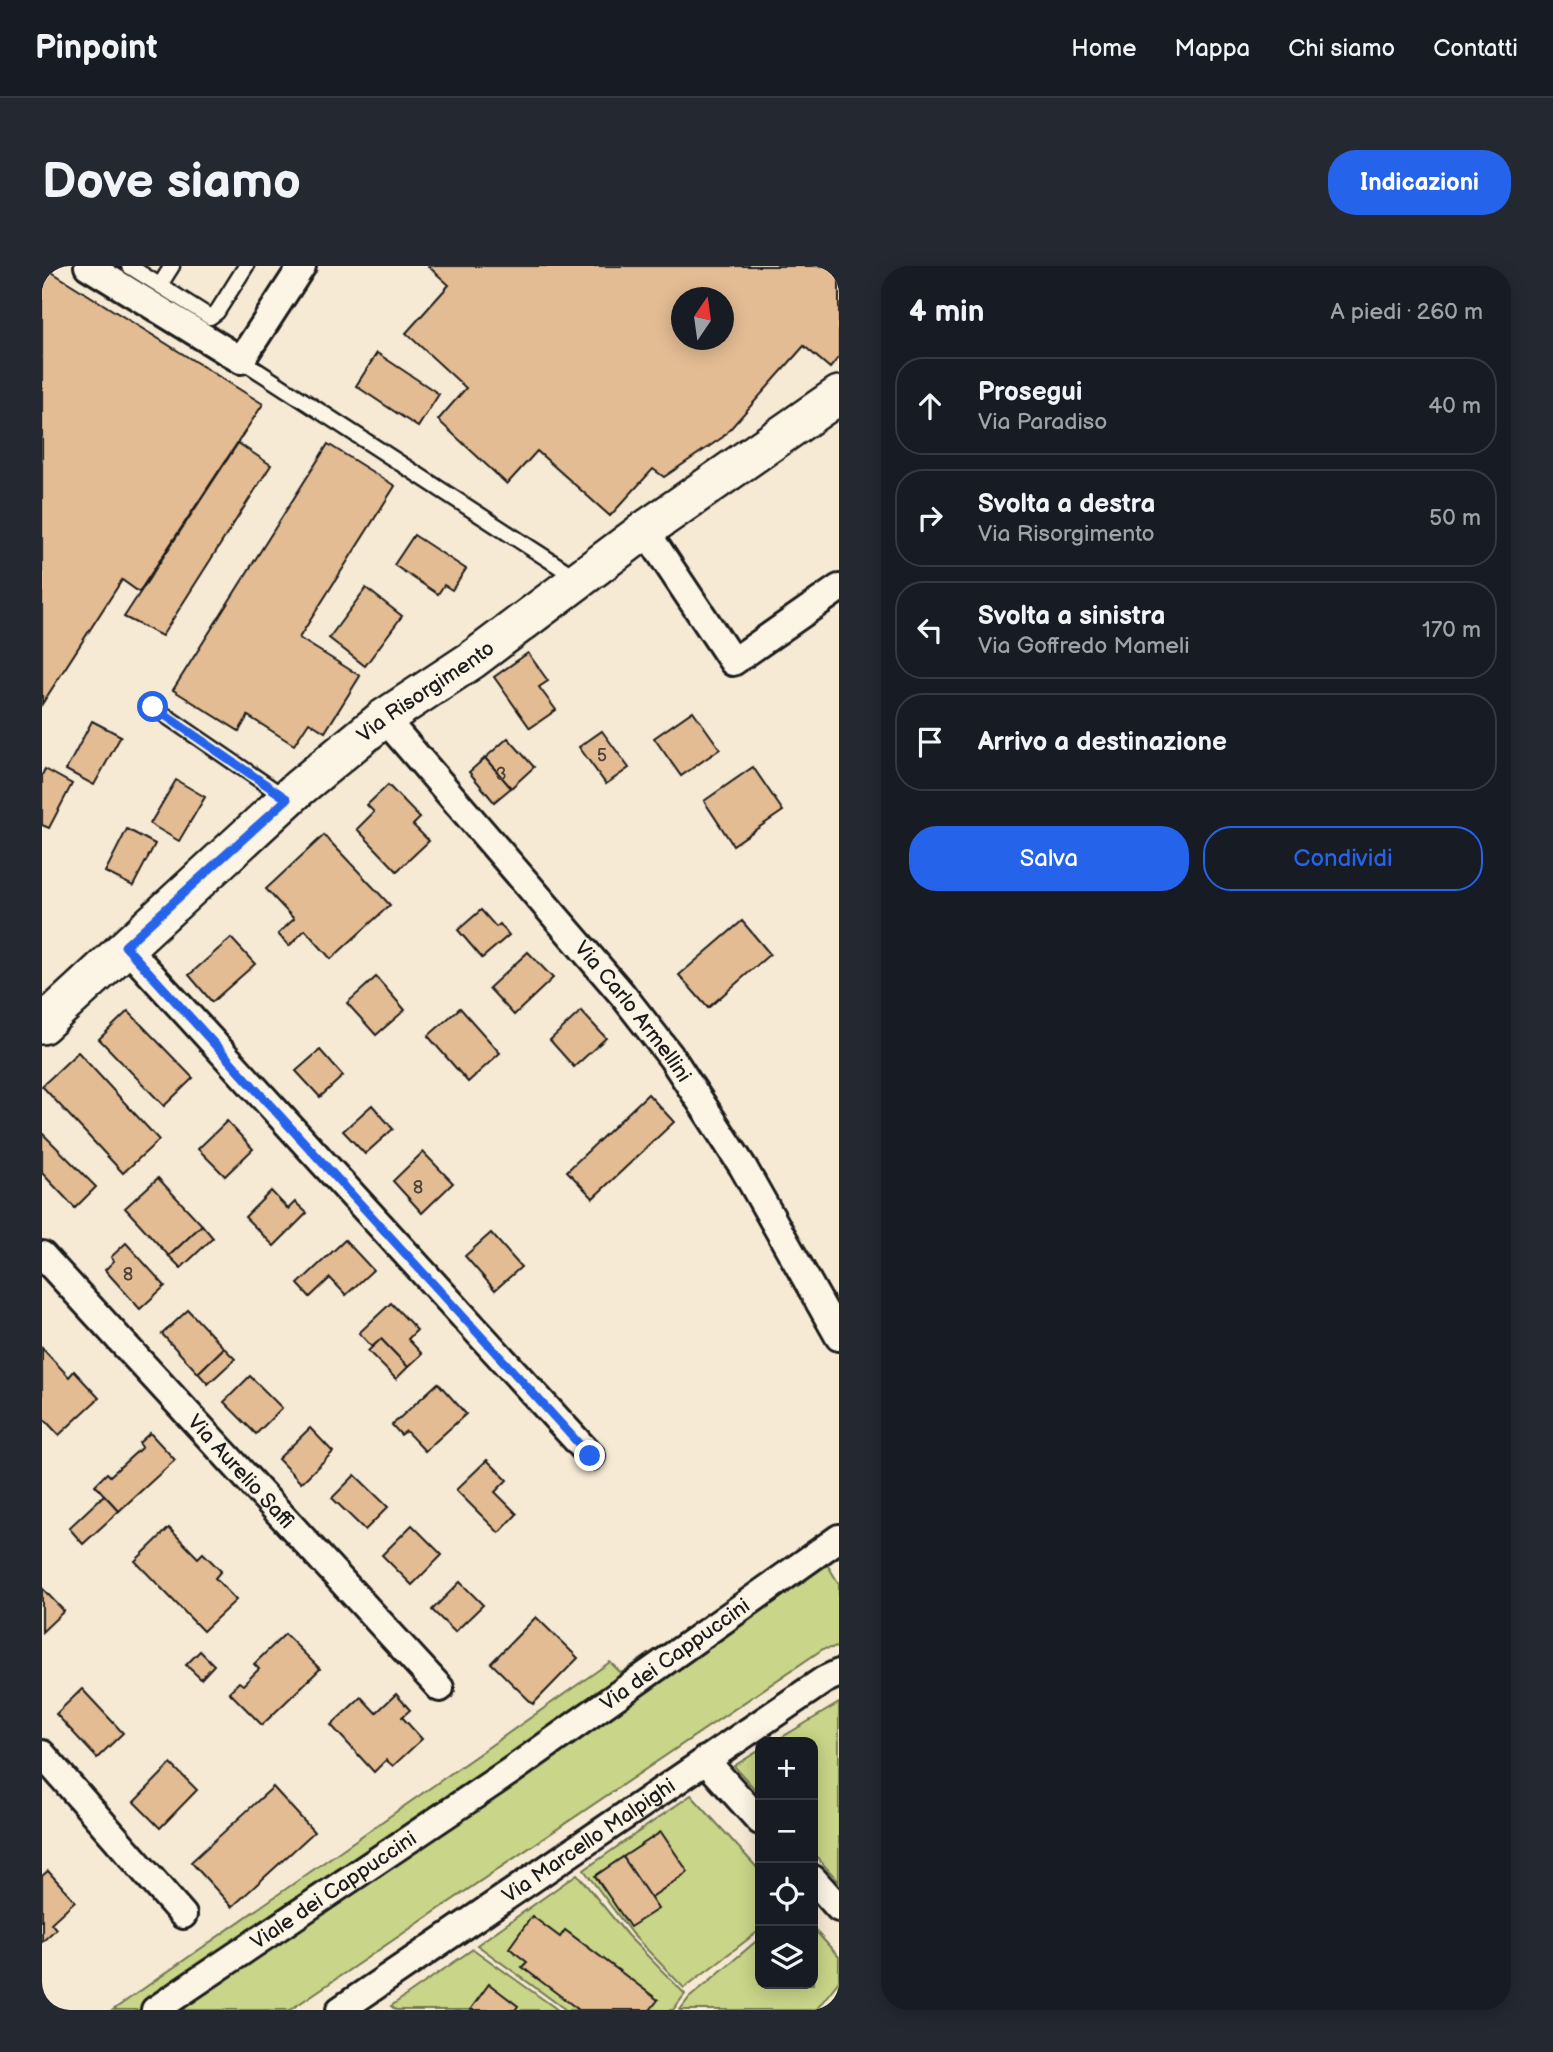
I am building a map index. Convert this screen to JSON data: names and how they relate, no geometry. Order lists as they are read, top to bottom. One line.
{"streets":{"street":["Via Risorgimento","Via Carlo Armellini","Via Aurelio Saffi","Via dei Cappuccini","Via Marcello Malpighi","Viale dei Cappuccini"]},"crossings":[["Via Risorgimento","Via Carlo Armellini"],["Via dei Cappuccini","Viale dei Cappuccini"]],"house_numbers":["5","3","8","8"],"north":"top","page":{"header":"Pinpoint","nav":["Home","Mappa","Chi siamo","Contatti"],"buttons":["Indicazioni",["Salva","Condividi"]],"title":"Dove siamo","heading":["4 min","A piedi · 260 m"],"list":[["Prosegui","Via Paradiso","40 m"],["Svolta a destra","Via Risorgimento","50 m"],["Svolta a sinistra","Via Goffredo Mameli","170 m"],"Arrivo a destinazione"],"map_buttons":["+","−"]}}
